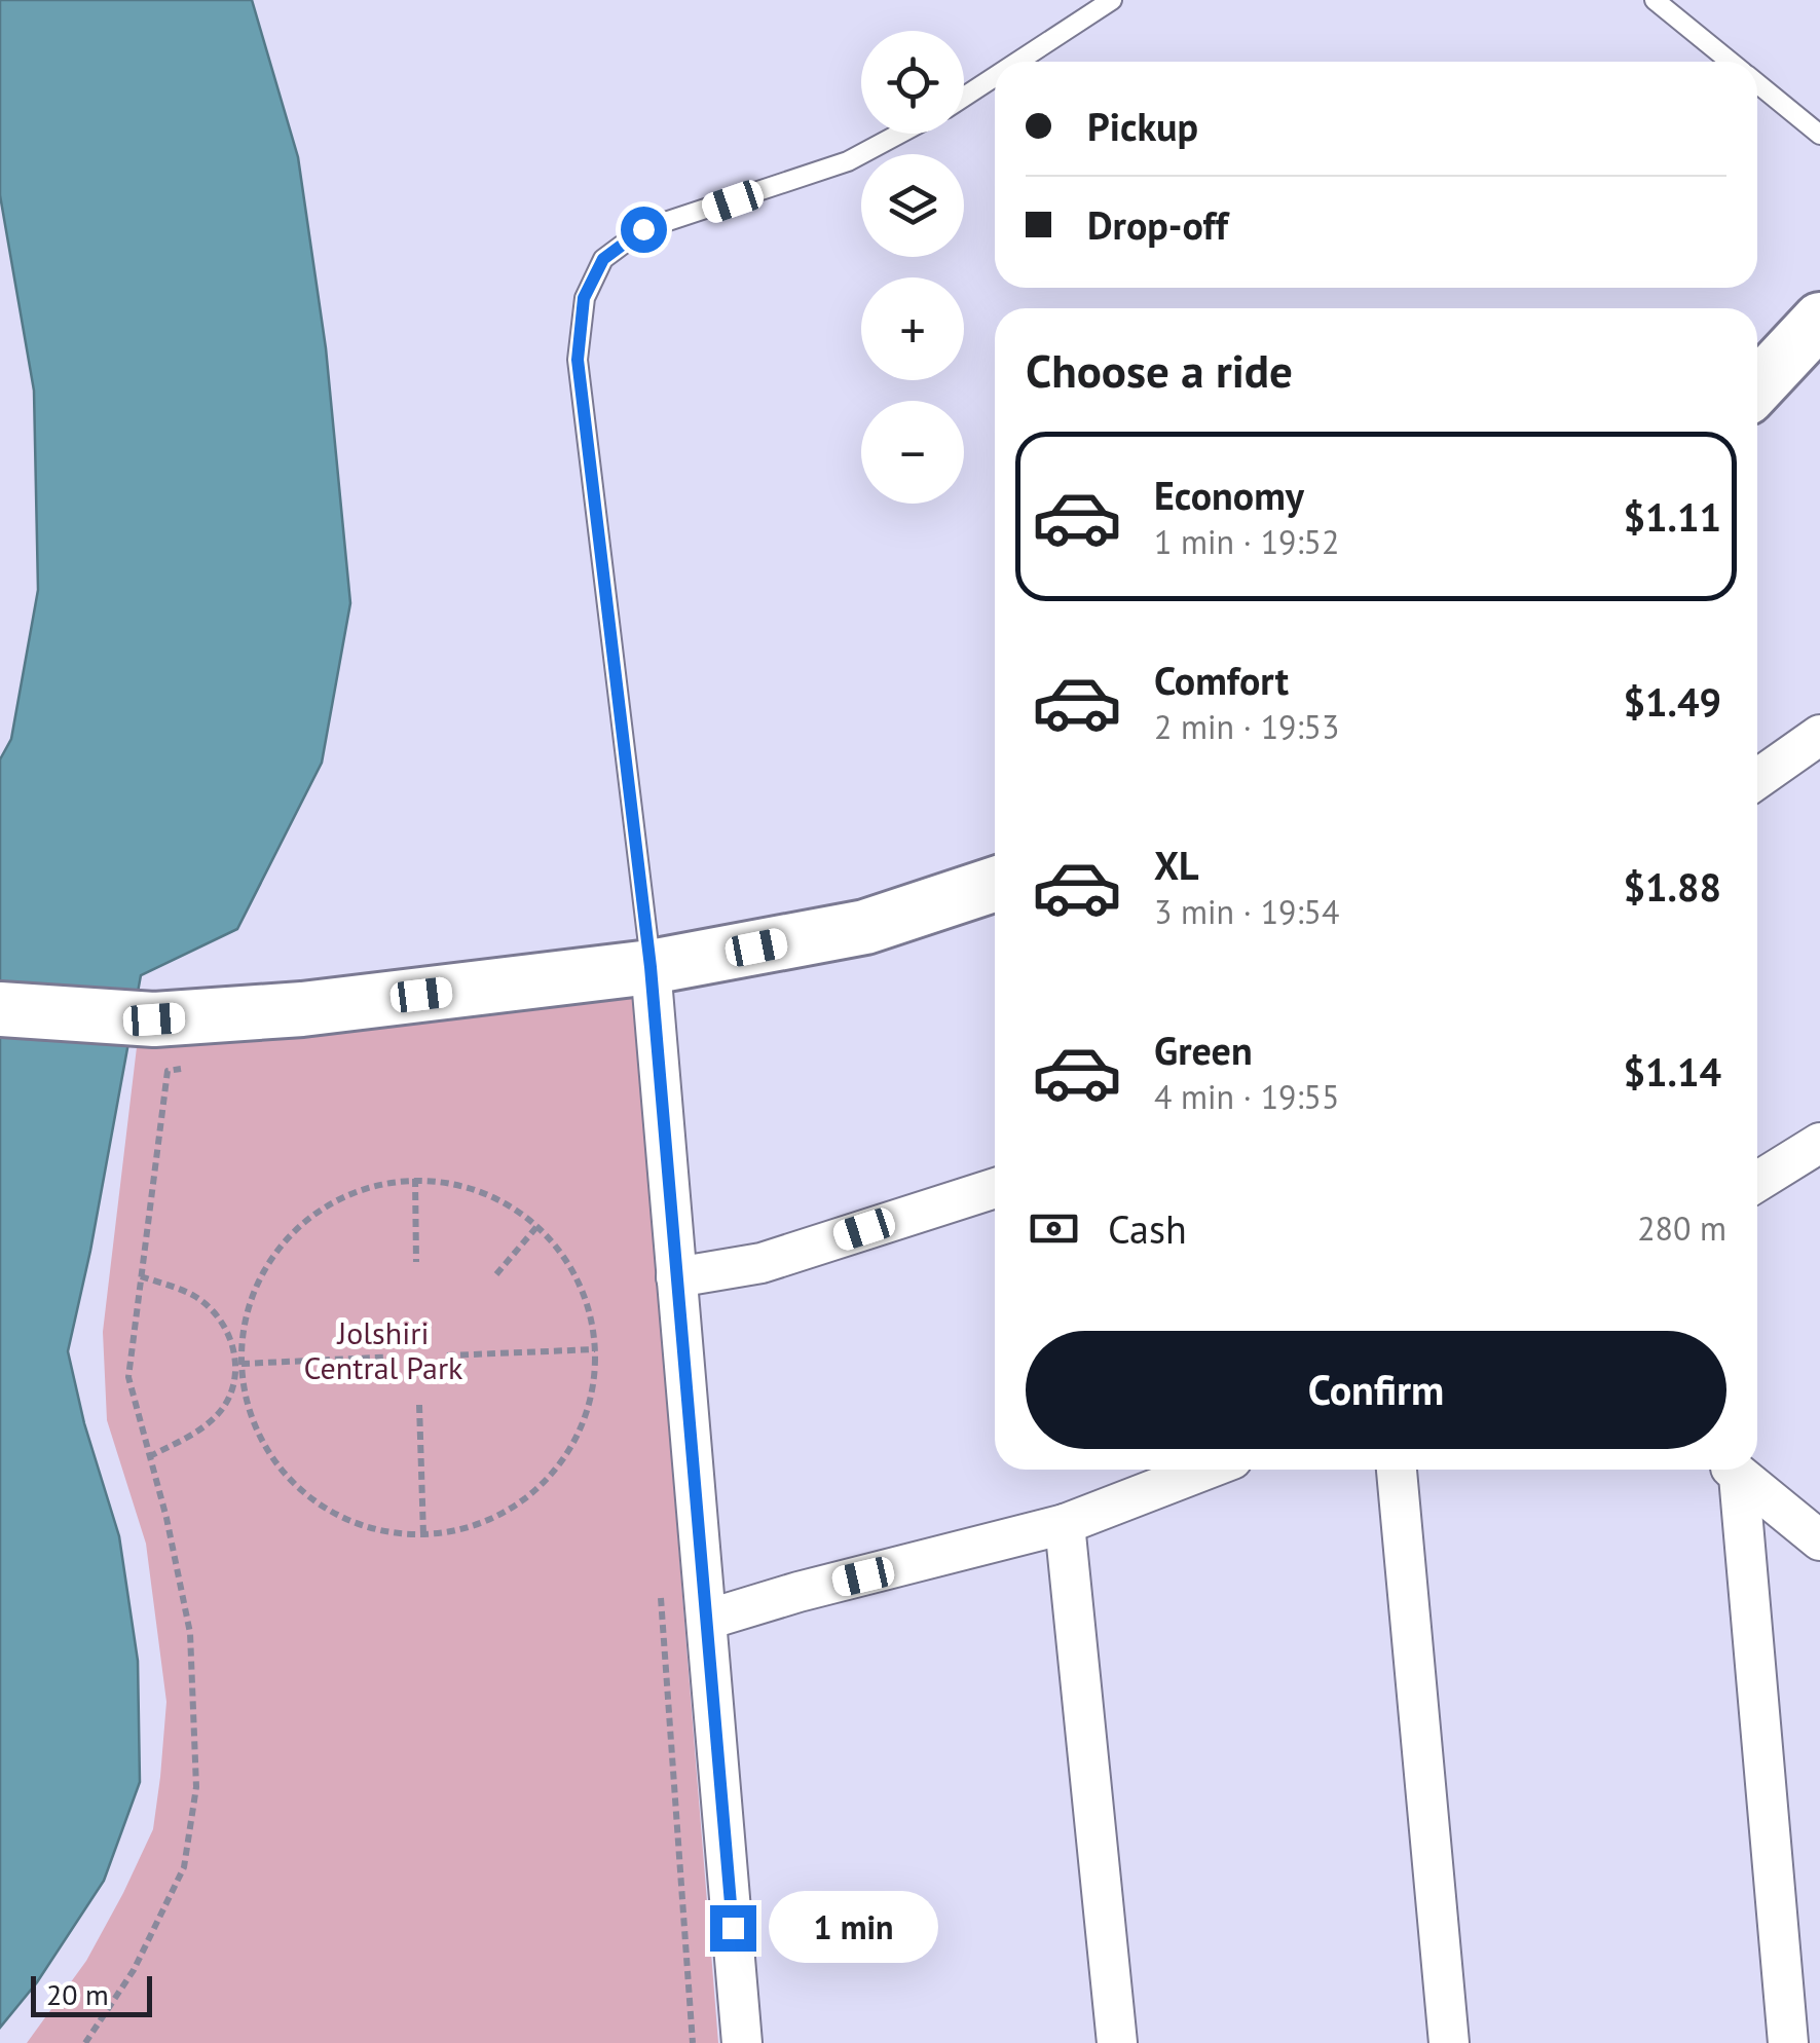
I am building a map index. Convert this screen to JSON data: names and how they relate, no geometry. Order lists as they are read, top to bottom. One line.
{"parks":["Jolshiri Central Park"],"scale_bar":"20 m","page":{"map_buttons":["+","−"],"banner":["Pickup","Drop-off"],"heading":"Choose a ride","list":[{"name":"Economy","note":"1 min · 19:52","value":"$1.11"},{"name":"Comfort","note":"2 min · 19:53","value":"$1.49"},{"name":"XL","note":"3 min · 19:54","value":"$1.88"},{"name":"Green","note":"4 min · 19:55","value":"$1.14"}],"pay":["Cash","280 m"],"buttons":"Confirm","bubble":"1 min","scale":"20 m"}}
